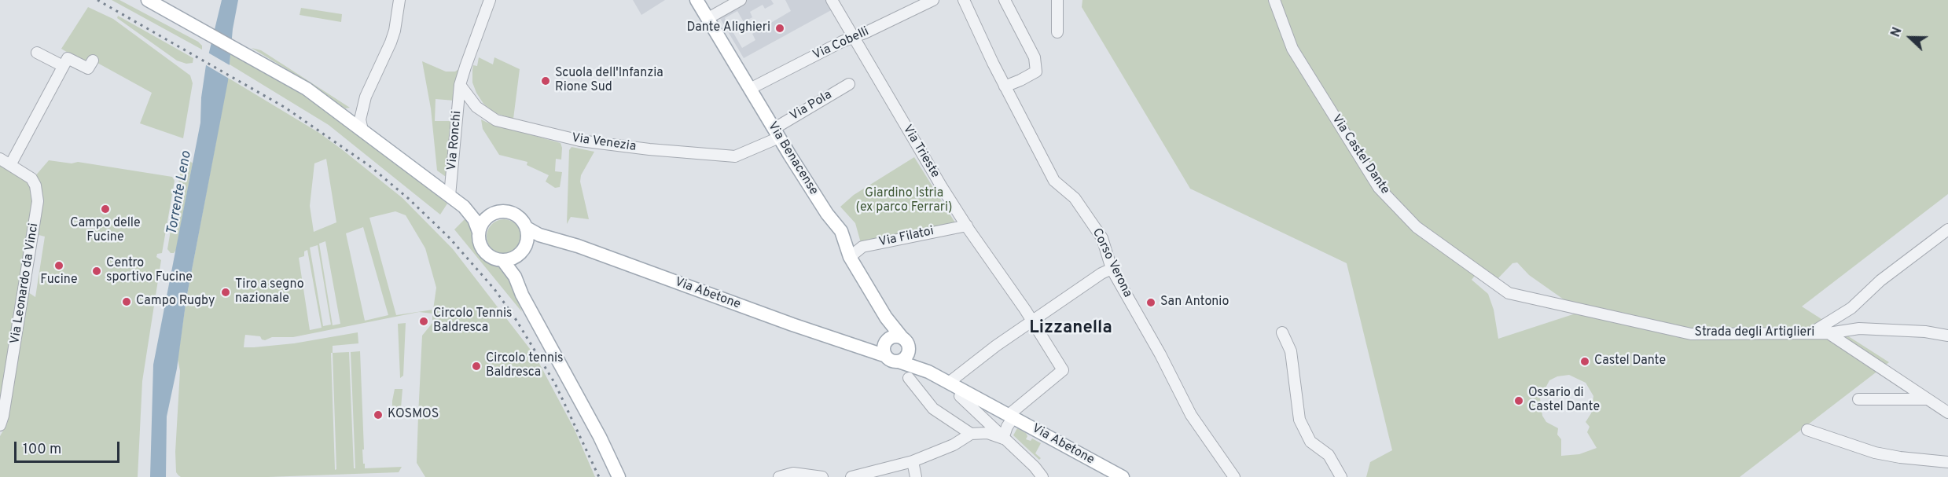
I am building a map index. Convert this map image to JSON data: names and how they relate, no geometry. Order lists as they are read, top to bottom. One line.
{"streets":{"main road":["Via Benacense","Via Abetone"],"street":["Via Cobelli","Via Pola","Via Ronchi","Via Venezia","Via Trieste","Via Castel Dante","Via Filatoi","Corso Verona","Via Leonardo da Vinci","Strada degli Artiglieri"]},"crossings":[["Via Cobelli","Via Trieste"],["Via Cobelli","Via Benacense"],["Via Pola","Via Venezia"],["Via Pola","Via Benacense"],["Via Ronchi","Via Venezia"],["Via Venezia","Via Benacense"],["Via Trieste","Via Filatoi"],["Via Trieste","Via Abetone"],["Via Castel Dante","Strada degli Artiglieri"],["Via Benacense","Via Filatoi"],["Via Benacense","Via Abetone"]],"districts":["Lizzanella"],"water":["Torrente Leno"],"parks":["Giardino Istria (ex parco Ferrari)"],"places":["Dante Alighieri","Scuola dell'Infanzia Rione Sud","Campo delle Fucine","Fucine","Centro sportivo Fucine","Tiro a segno nazionale","Campo Rugby","San Antonio","Circolo Tennis Baldresca","Castel Dante","Circolo tennis Baldresca","Ossario di Castel Dante","KOSMOS"],"scale_bar":"100 m","north":"left"}
